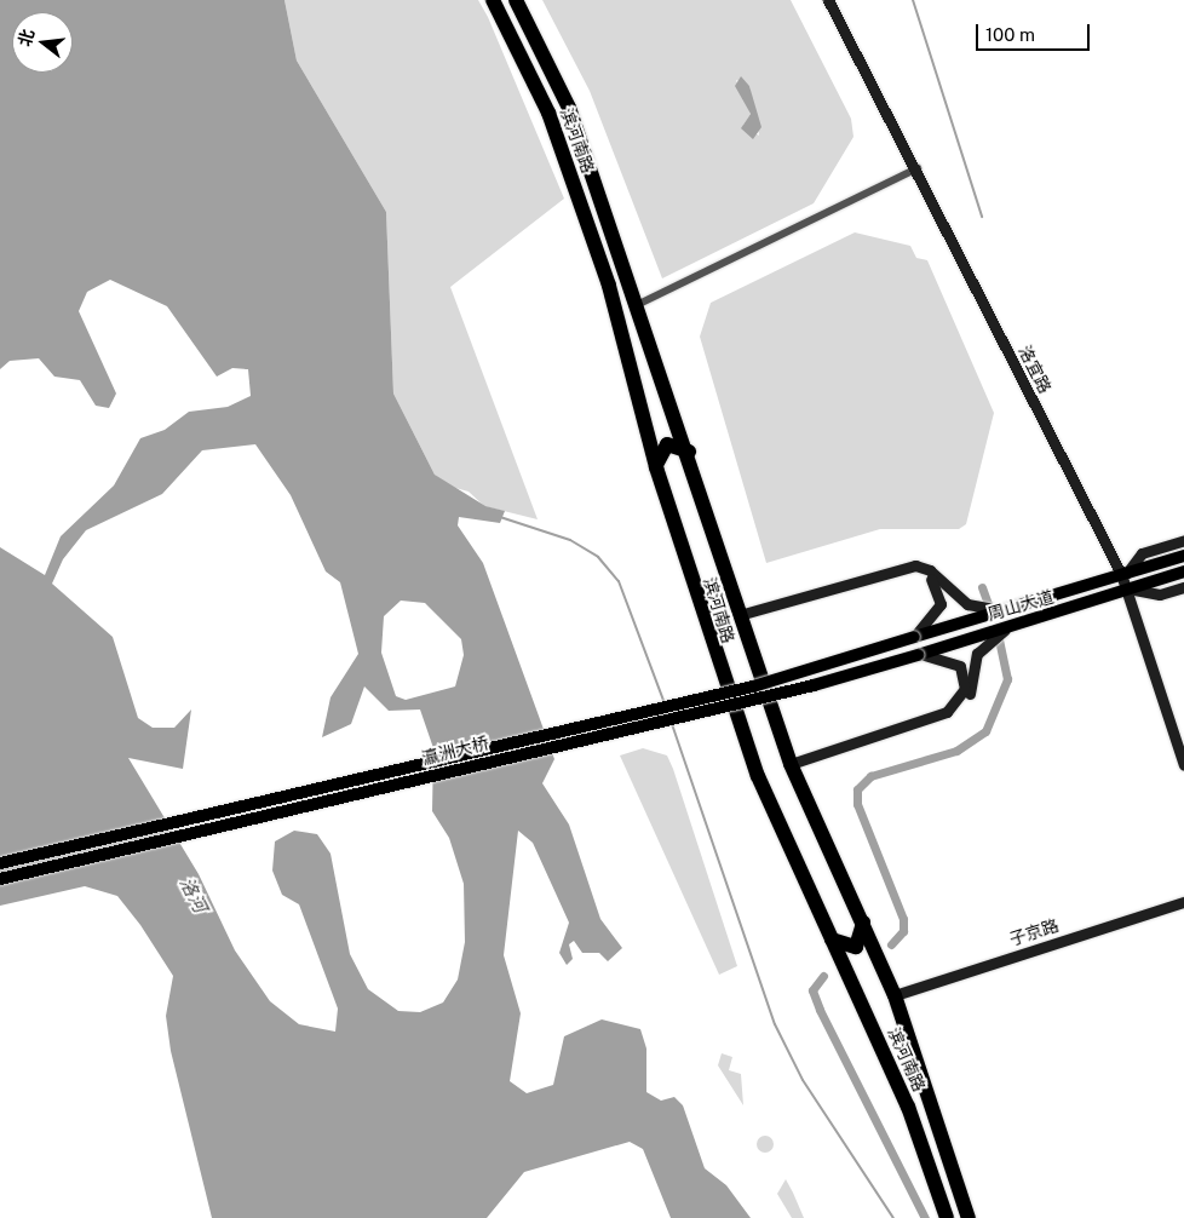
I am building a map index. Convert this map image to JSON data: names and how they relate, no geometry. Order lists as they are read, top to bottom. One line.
{"streets":{"highway":["滨河南路"],"main road":["周山大道","瀛洲大桥"],"street":["洛宜路","子京路"]},"crossings":[["滨河南路","子京路"],["洛宜路","周山大道"],["周山大道","瀛洲大桥"]],"water":["洛河"],"scale_bar":"100 m","north":"left"}
